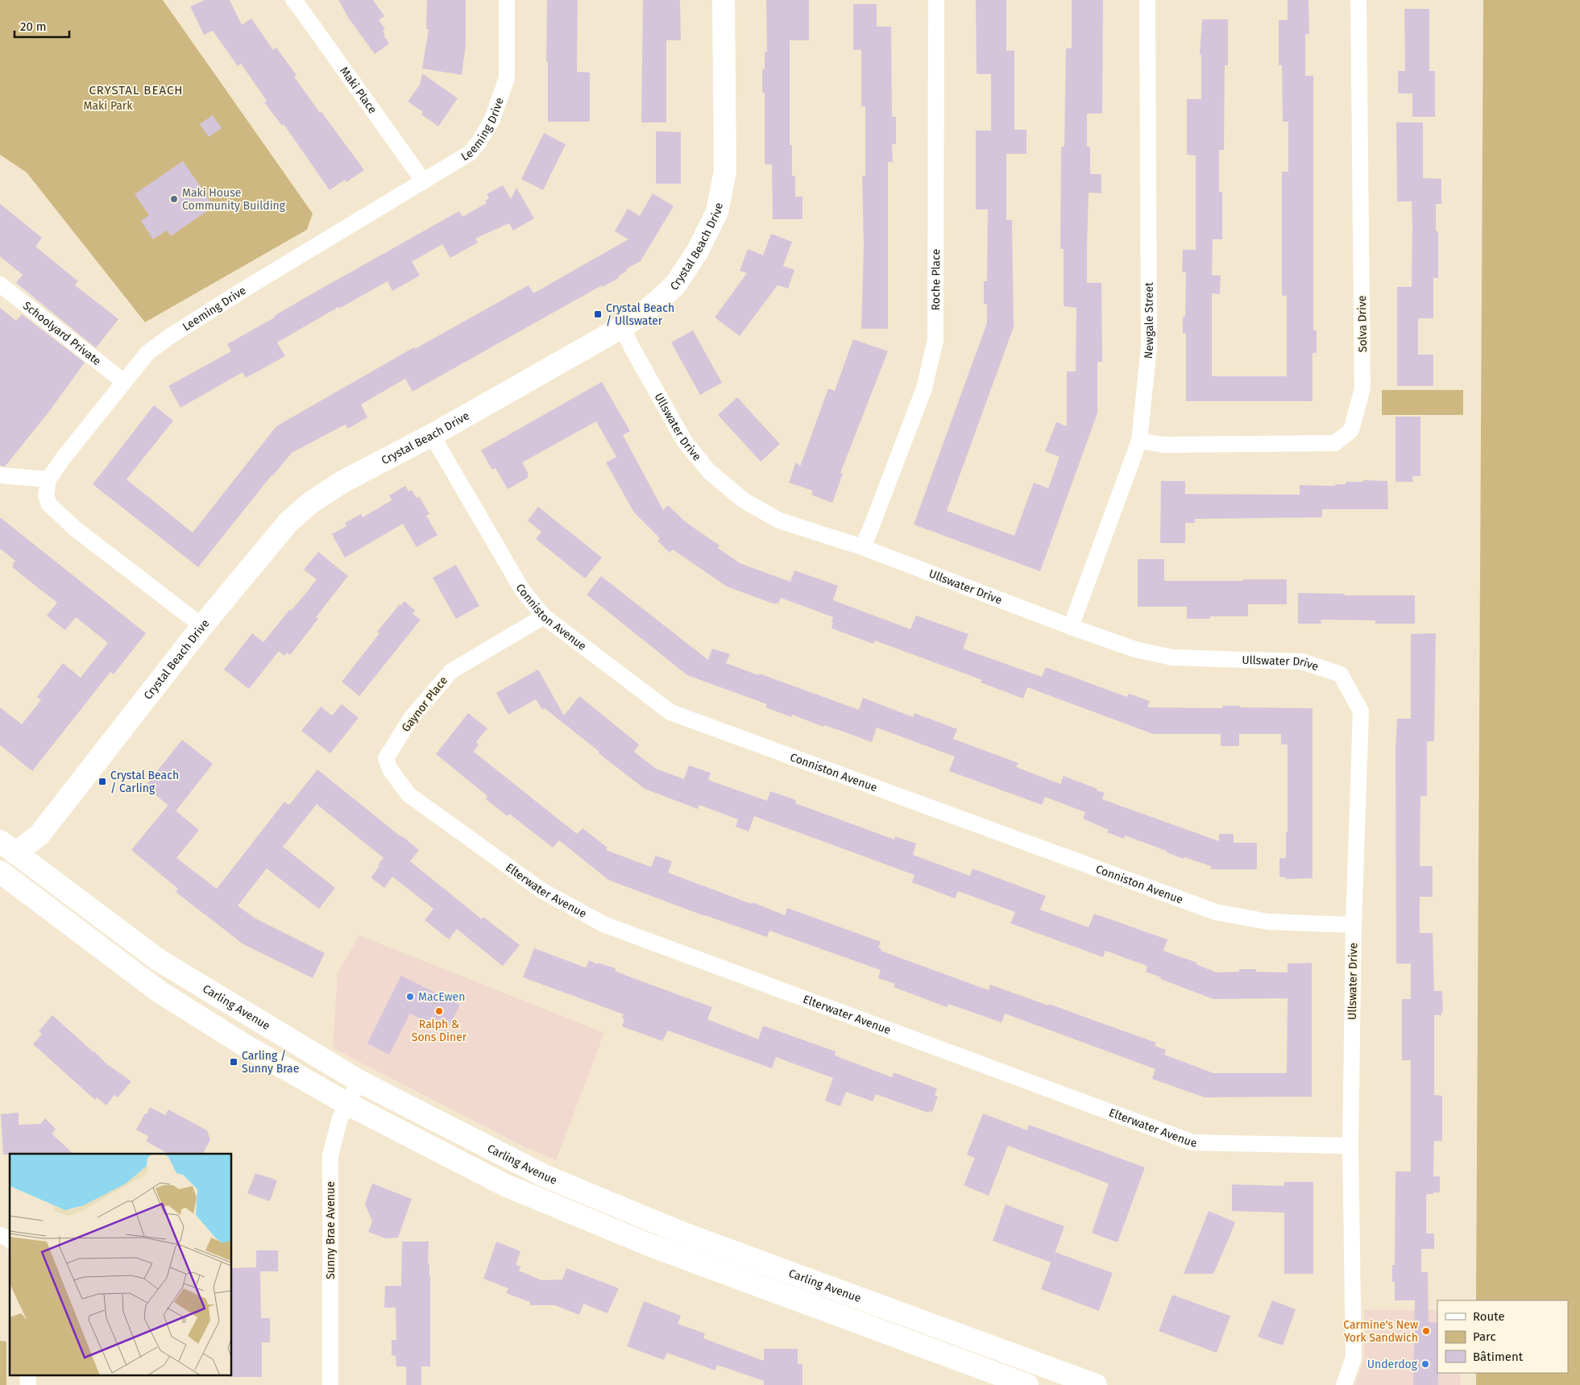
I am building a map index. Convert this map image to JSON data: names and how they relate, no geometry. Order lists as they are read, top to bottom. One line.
{"streets":{"main road":["Crystal Beach Drive","Carling Avenue"],"street":["Maki Place","Leeming Drive","Roche Place","Newgale Street","Solva Drive","Schoolyard Private","Ullswater Drive","Conniston Avenue","Gaynor Place","Elterwater Avenue","Sunny Brae Avenue"]},"crossings":[["Maki Place","Leeming Drive"],["Leeming Drive","Schoolyard Private"],["Crystal Beach Drive","Ullswater Drive"],["Crystal Beach Drive","Conniston Avenue"],["Crystal Beach Drive","Carling Avenue"],["Roche Place","Ullswater Drive"],["Newgale Street","Solva Drive"],["Newgale Street","Ullswater Drive"],["Ullswater Drive","Conniston Avenue"],["Ullswater Drive","Elterwater Avenue"],["Conniston Avenue","Gaynor Place"],["Gaynor Place","Elterwater Avenue"],["Carling Avenue","Sunny Brae Avenue"]],"districts":["CRYSTAL BEACH"],"parks":["Maki Park"],"places":{"other":["Maki House Community Building","MacEwen","Ralph & Sons Diner","Carmine's New York Sandwich","Underdog"],"transit":["Crystal Beach / Ullswater","Crystal Beach / Carling","Carling / Sunny Brae"]},"legend":["Route","Parc","Bâtiment"],"scale_bar":"20 m"}
